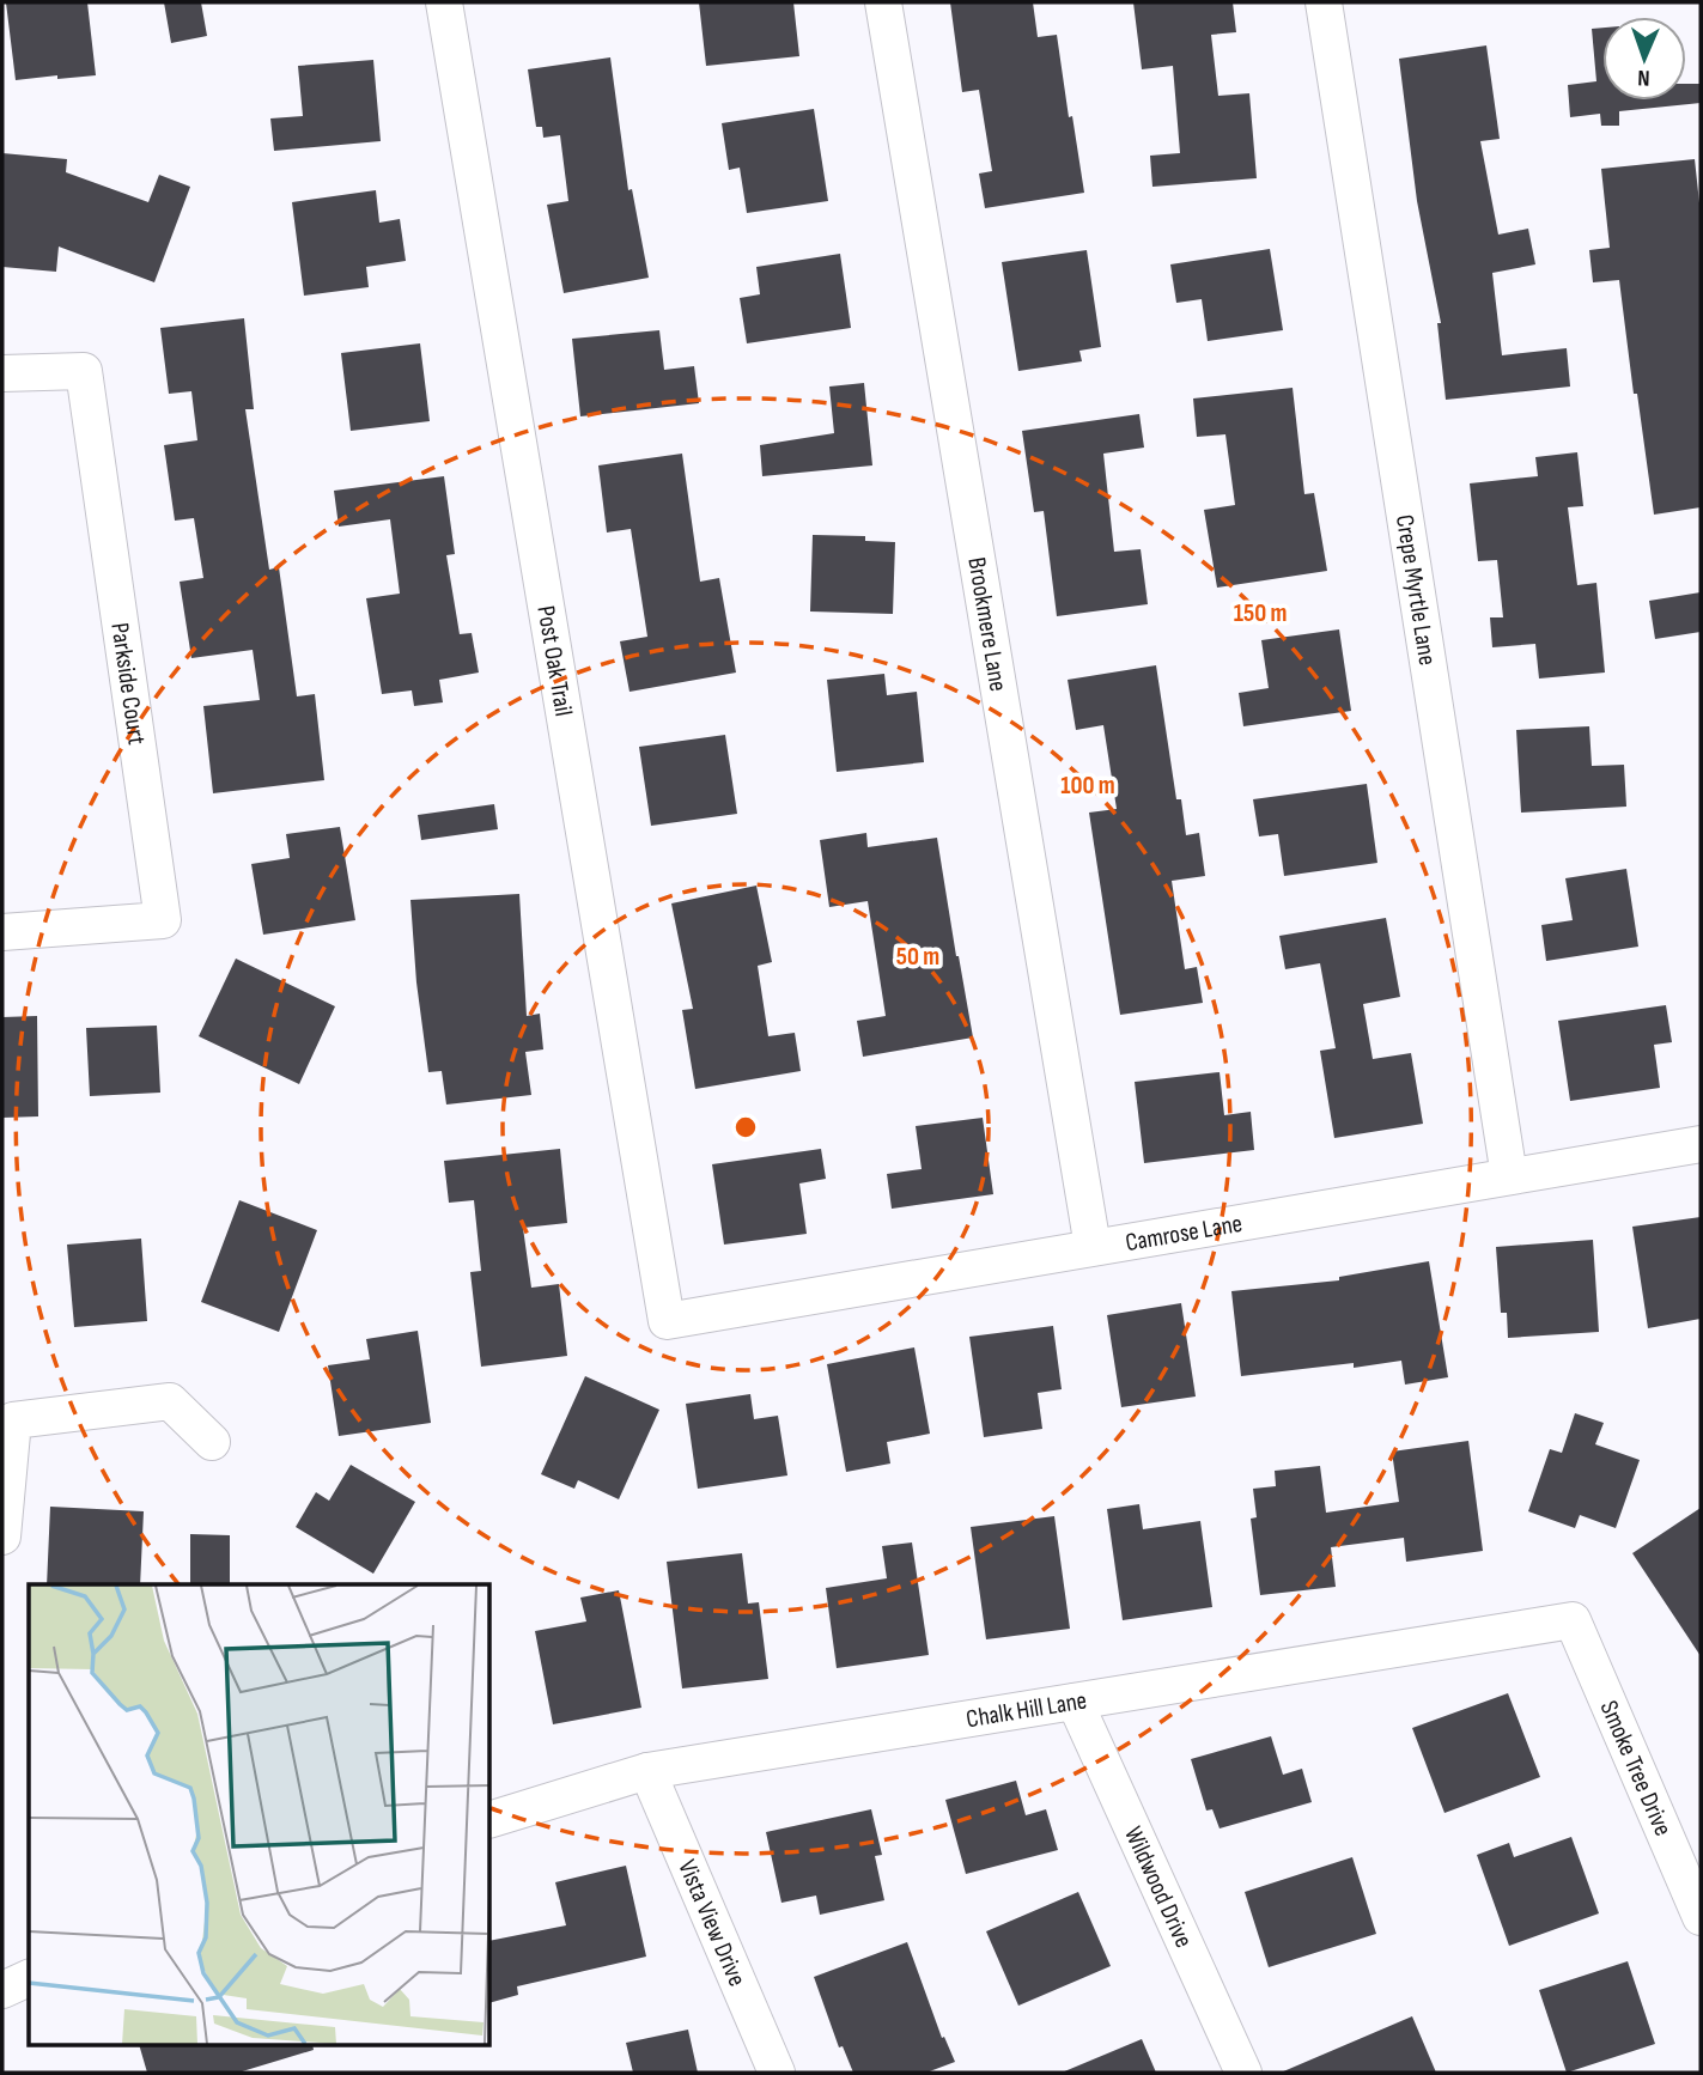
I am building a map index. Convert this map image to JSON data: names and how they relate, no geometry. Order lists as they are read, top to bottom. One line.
{"streets":{"street":["Crepe Myrtle Lane","Brookmere Lane","Post Oak Trail","Parkside Court","Camrose Lane","Chalk Hill Lane","Smoke Tree Drive","Wildwood Drive","Vista View Drive"]},"crossings":[["Crepe Myrtle Lane","Camrose Lane"],["Brookmere Lane","Camrose Lane"],["Post Oak Trail","Camrose Lane"],["Chalk Hill Lane","Smoke Tree Drive"],["Chalk Hill Lane","Wildwood Drive"],["Chalk Hill Lane","Vista View Drive"]],"north":"bottom","rings":["150 m","100 m","50 m"]}
